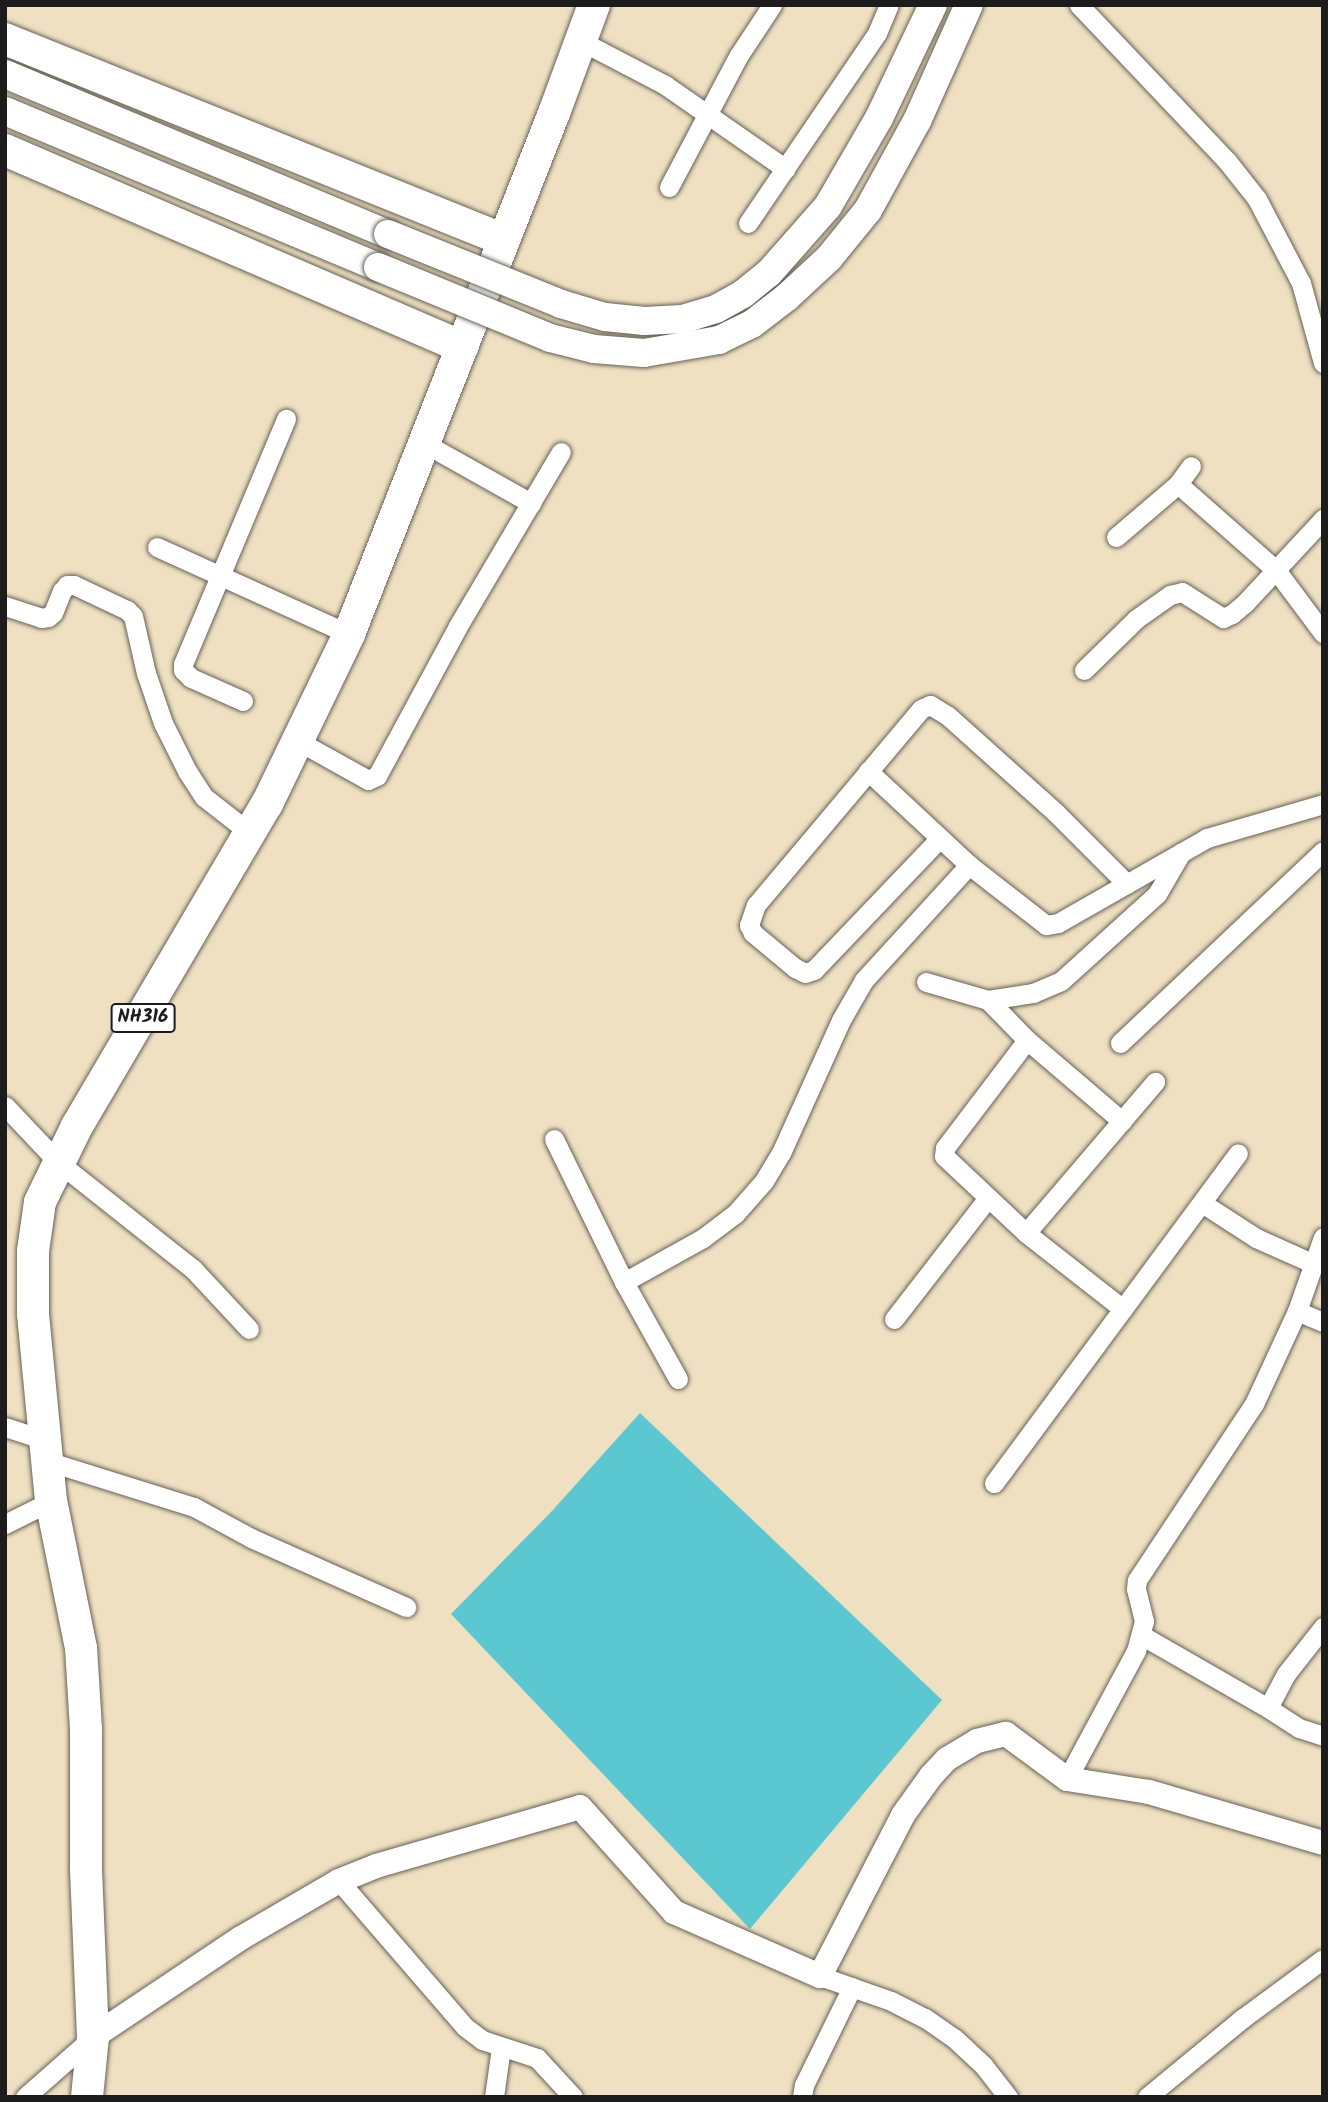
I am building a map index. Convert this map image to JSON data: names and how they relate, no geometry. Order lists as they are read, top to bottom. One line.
{"streets":{"highway":["NH316"]}}
